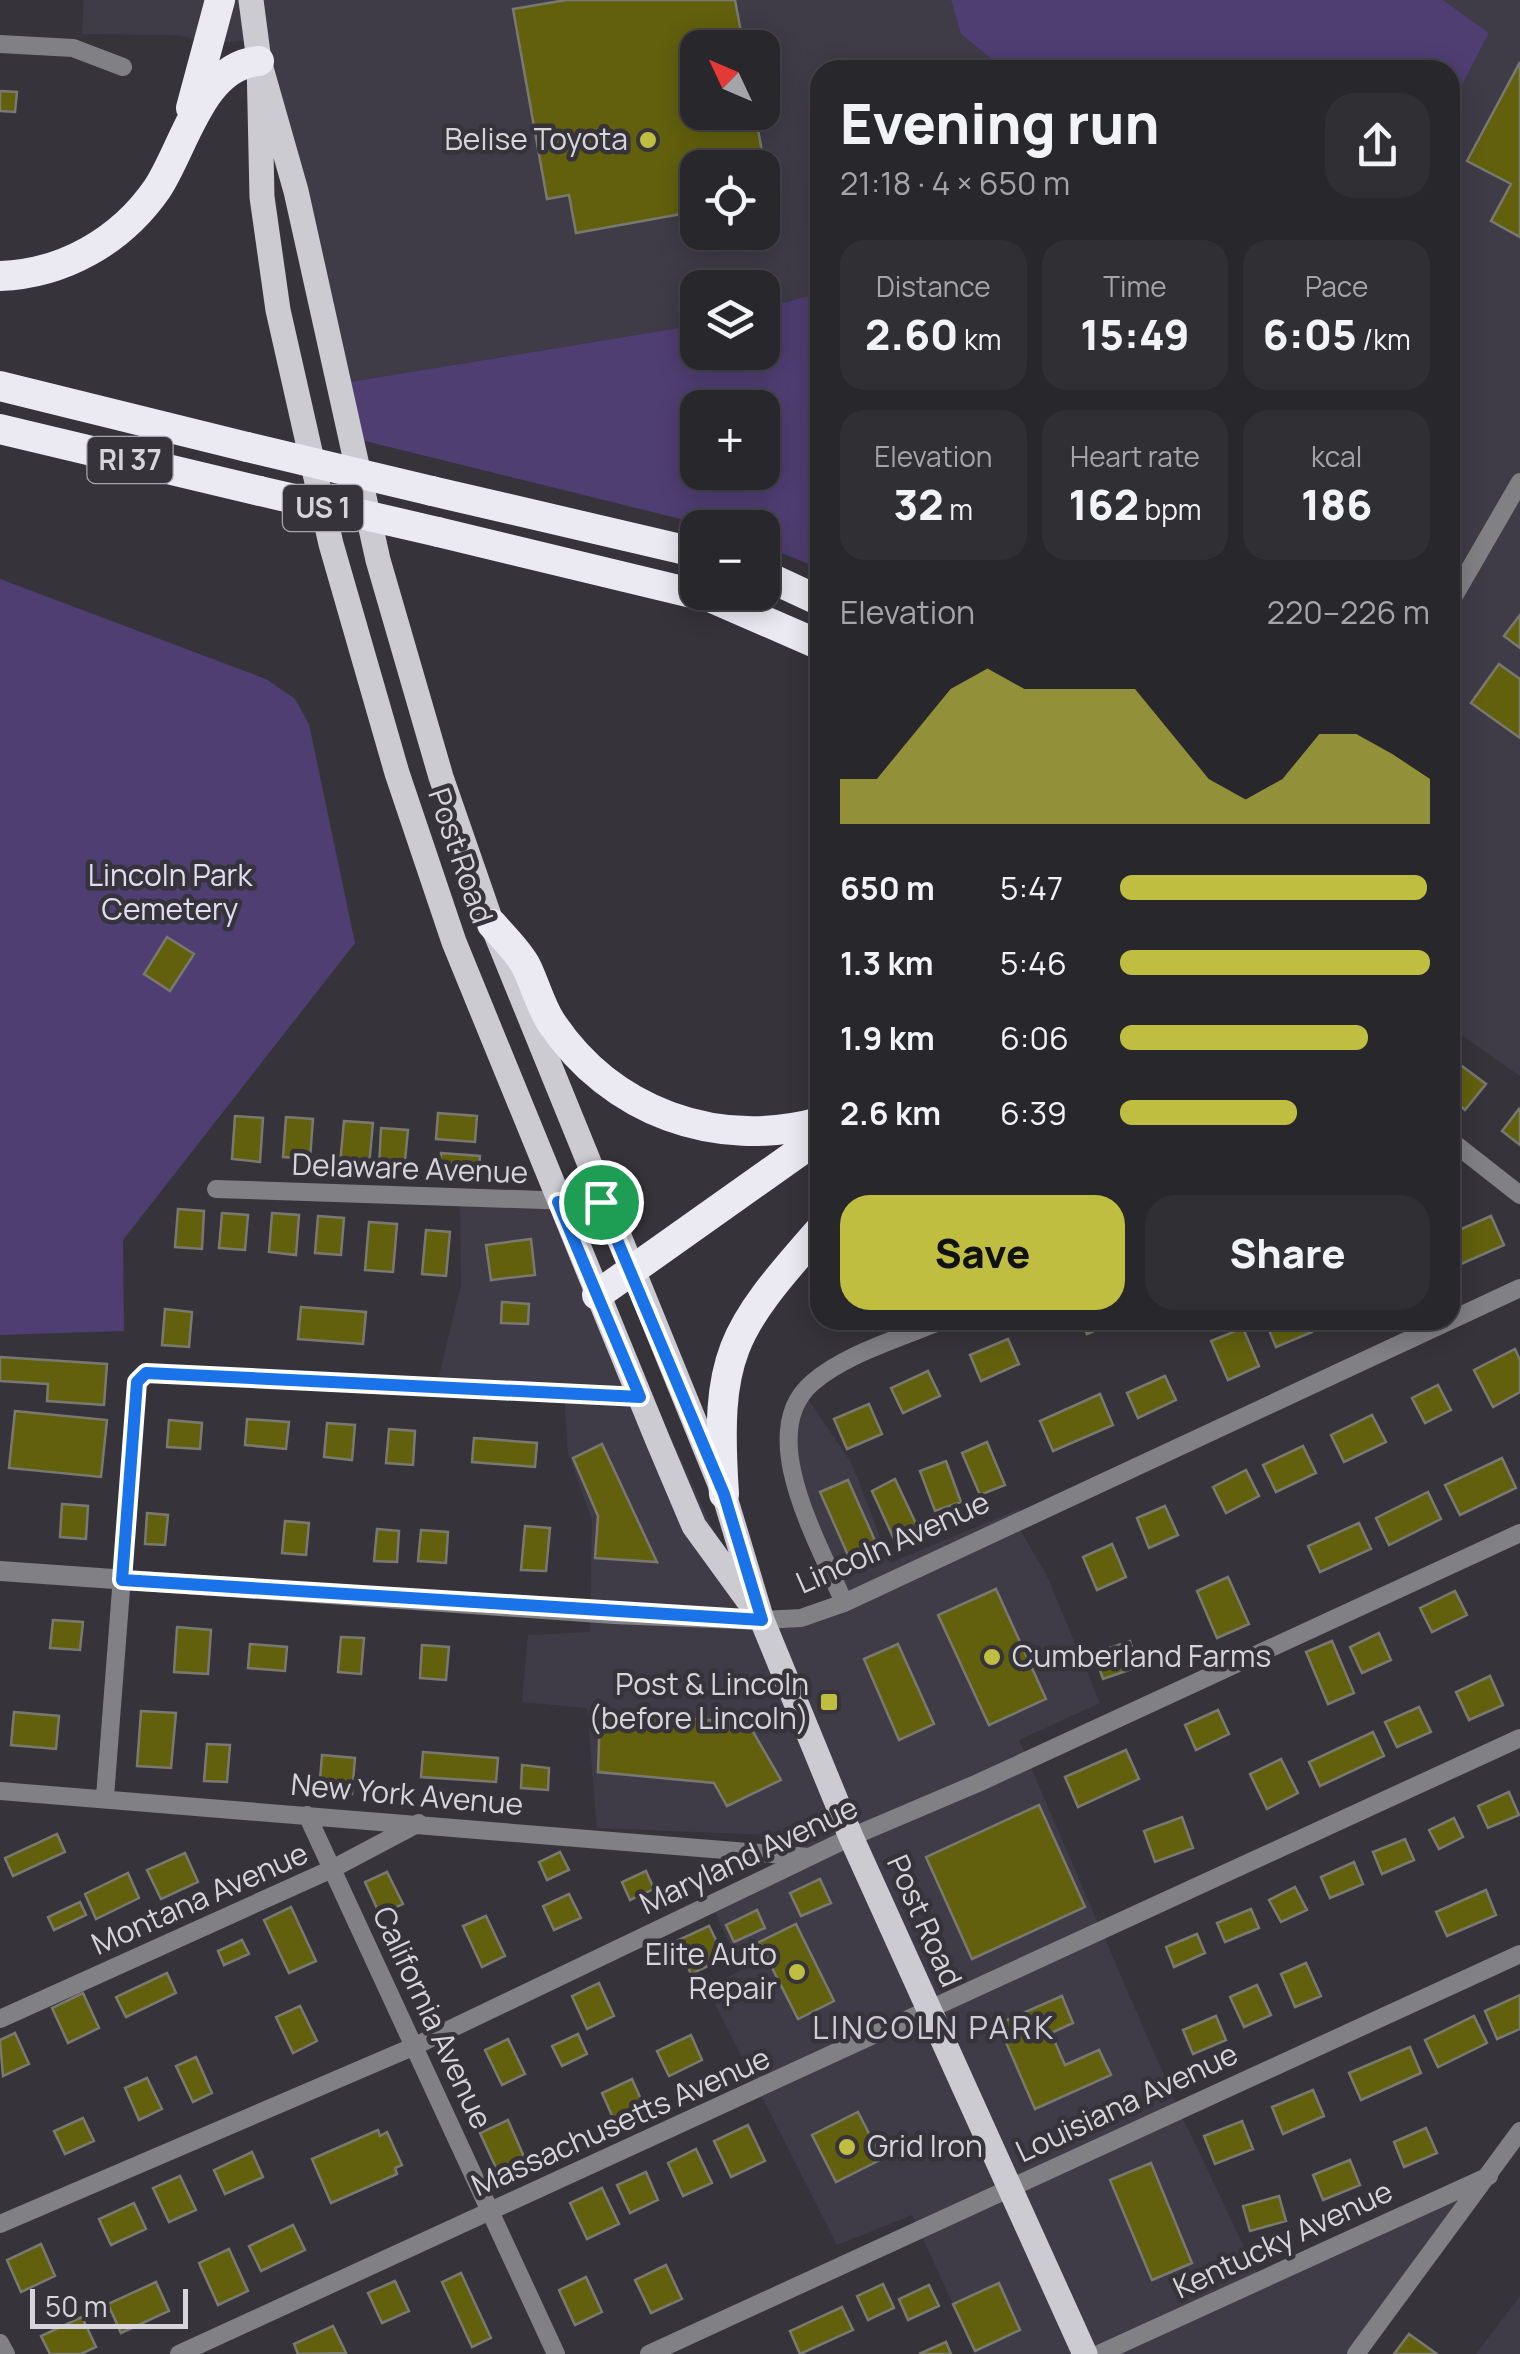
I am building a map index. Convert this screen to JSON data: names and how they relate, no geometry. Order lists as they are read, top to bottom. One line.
{"streets":{"highway":["RI 37"],"main road":["US 1","Post Road"],"street":["Delaware Avenue","Lincoln Avenue","New York Avenue","Maryland Avenue","Montana Avenue","California Avenue","Louisiana Avenue","Massachusetts Avenue","Kentucky Avenue"]},"crossings":[["Post Road","Delaware Avenue"],["Post Road","Lincoln Avenue"],["Post Road","Maryland Avenue"],["Post Road","Louisiana Avenue"],["Post Road","Massachusetts Avenue"],["New York Avenue","Maryland Avenue"],["New York Avenue","Montana Avenue"],["New York Avenue","California Avenue"],["Maryland Avenue","California Avenue"],["Montana Avenue","California Avenue"],["California Avenue","Massachusetts Avenue"]],"districts":["LINCOLN PARK"],"parks":["Lincoln Park Cemetery"],"places":{"other":["Belise Toyota","Cumberland Farms","Elite Auto Repair","Grid Iron"],"transit":["Post & Lincoln (before Lincoln)"]},"scale_bar":"50 m","north":"top left","page":{"map_buttons":["+","−"],"heading":["Evening run","21:18 · 4 × 650 m"],"stats":[["Distance","2.60 km"],["Time","15:49"],["Pace","6:05 /km"],["Elevation","32 m"],["Heart rate","162 bpm"],["kcal","186"]],"chart":["Elevation","220–226 m"],"list":[{"name":"650 m","note":"5:47"},{"name":"1.3 km","note":"5:46"},{"name":"1.9 km","note":"6:06"},{"name":"2.6 km","note":"6:39"}],"buttons":["Save","Share"],"scale":"50 m"}}
